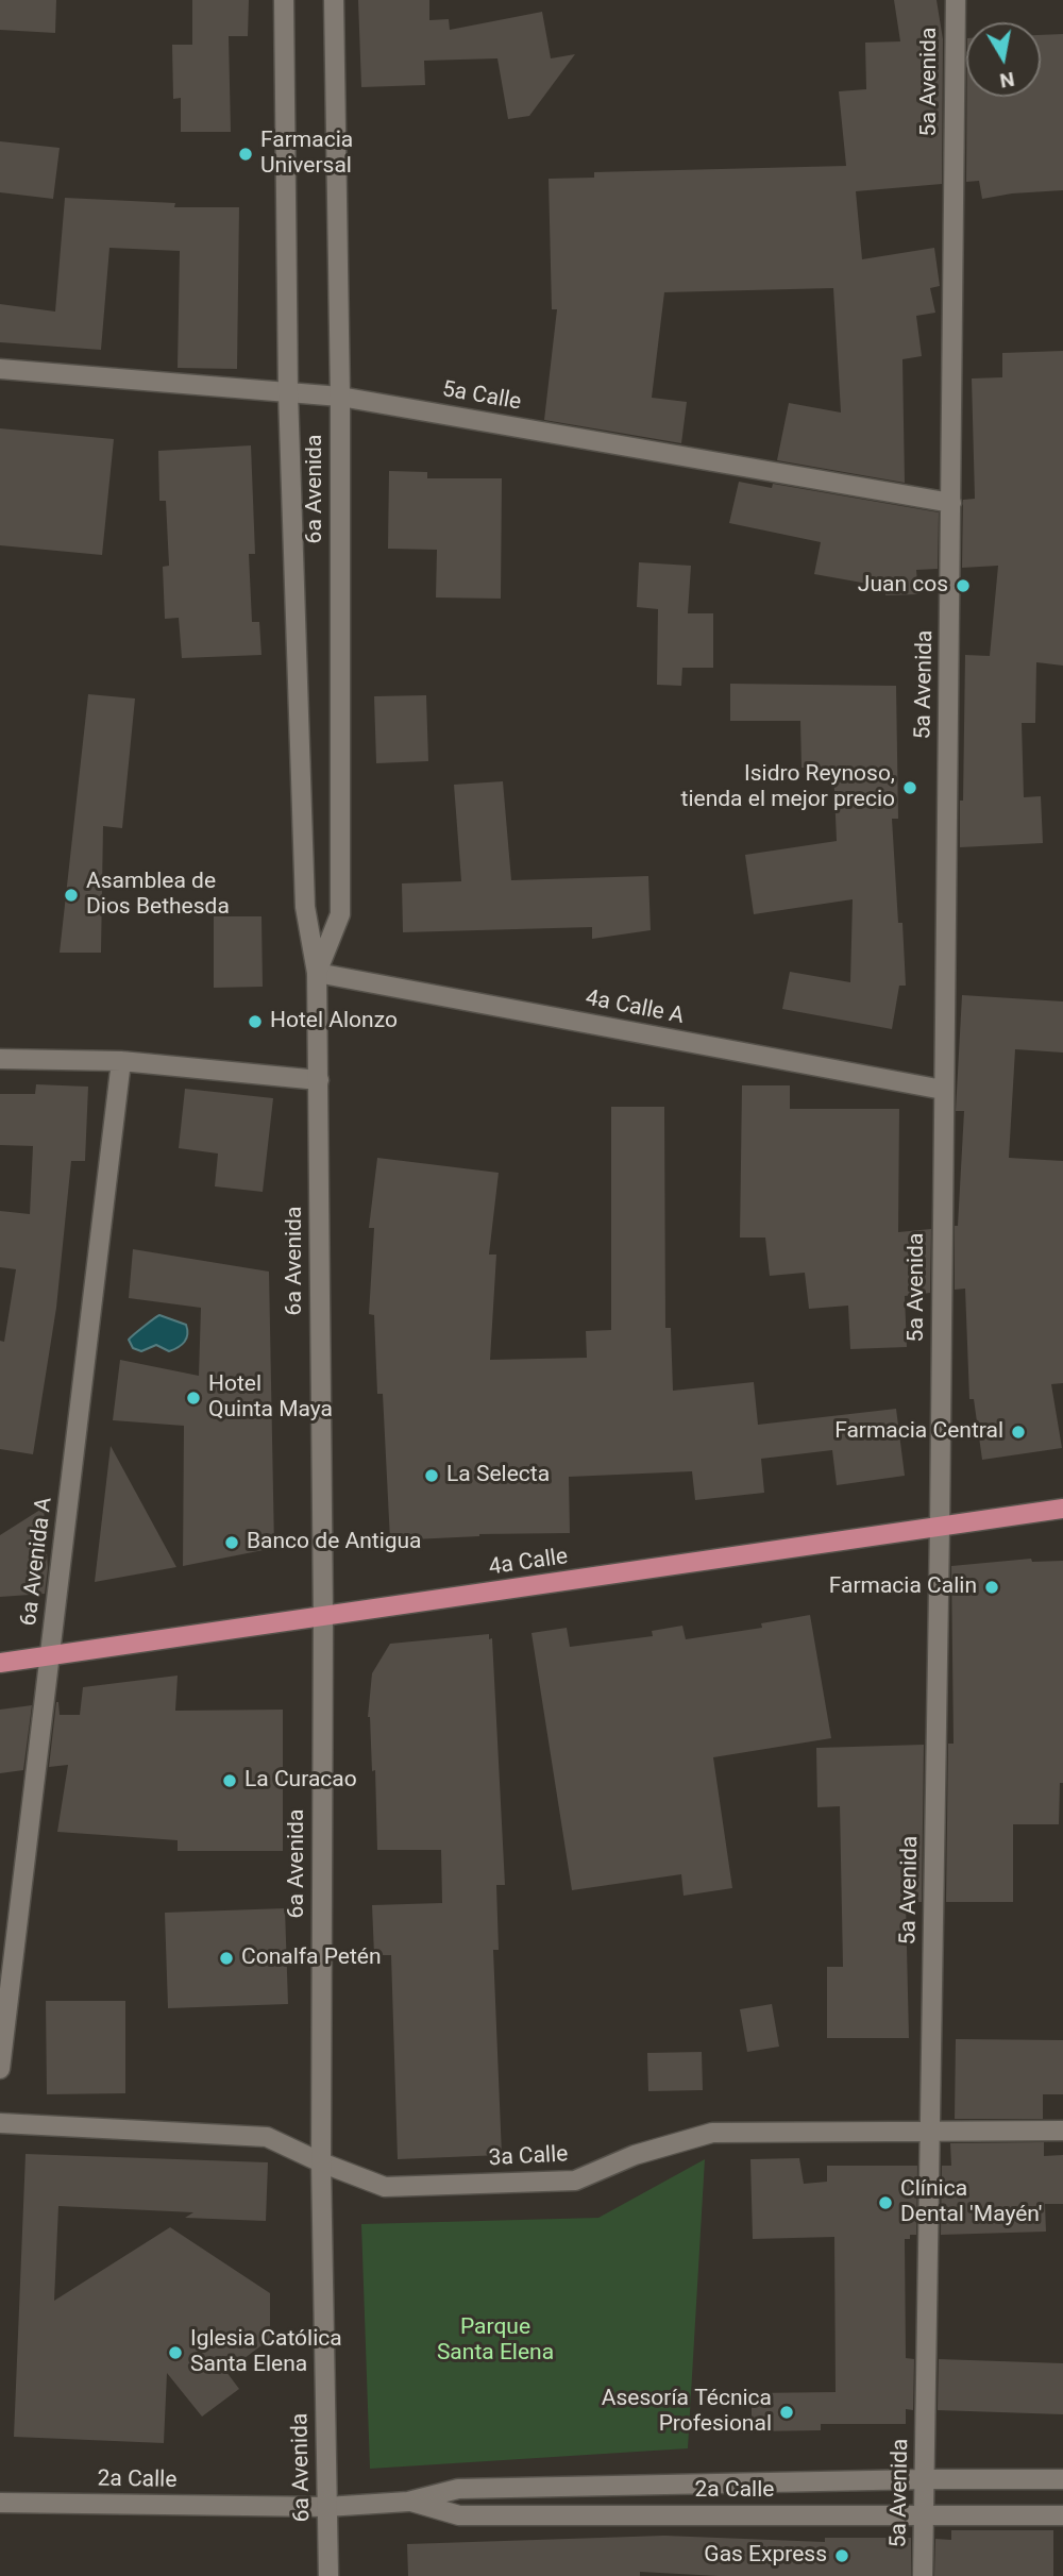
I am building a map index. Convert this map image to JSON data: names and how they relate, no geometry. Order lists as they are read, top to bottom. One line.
{"streets":{"main road":["4a Calle"],"street":["5a Avenida","5a Calle","6a Avenida","4a Calle A","6a Avenida A","3a Calle","2a Calle"]},"crossings":[["5a Avenida","5a Calle"],["5a Avenida","4a Calle A"],["5a Avenida","4a Calle"],["5a Avenida","3a Calle"],["5a Avenida","2a Calle"],["5a Calle","6a Avenida"],["6a Avenida","4a Calle A"],["6a Avenida","4a Calle"],["6a Avenida","3a Calle"],["6a Avenida","2a Calle"],["6a Avenida A","4a Calle"]],"parks":["Parque Santa Elena"],"places":["Farmacia Universal","Juan cos","Isidro Reynoso, tienda el mejor precio","Asamblea de Dios Bethesda","Hotel Alonzo","Hotel Quinta Maya","Farmacia Central","La Selecta","Banco de Antigua","Farmacia Calin","La Curacao","Conalfa Petén","Clínica Dental 'Mayén'","Iglesia Católica Santa Elena","Asesoría Técnica Profesional","Gas Express"],"north":"bottom"}
